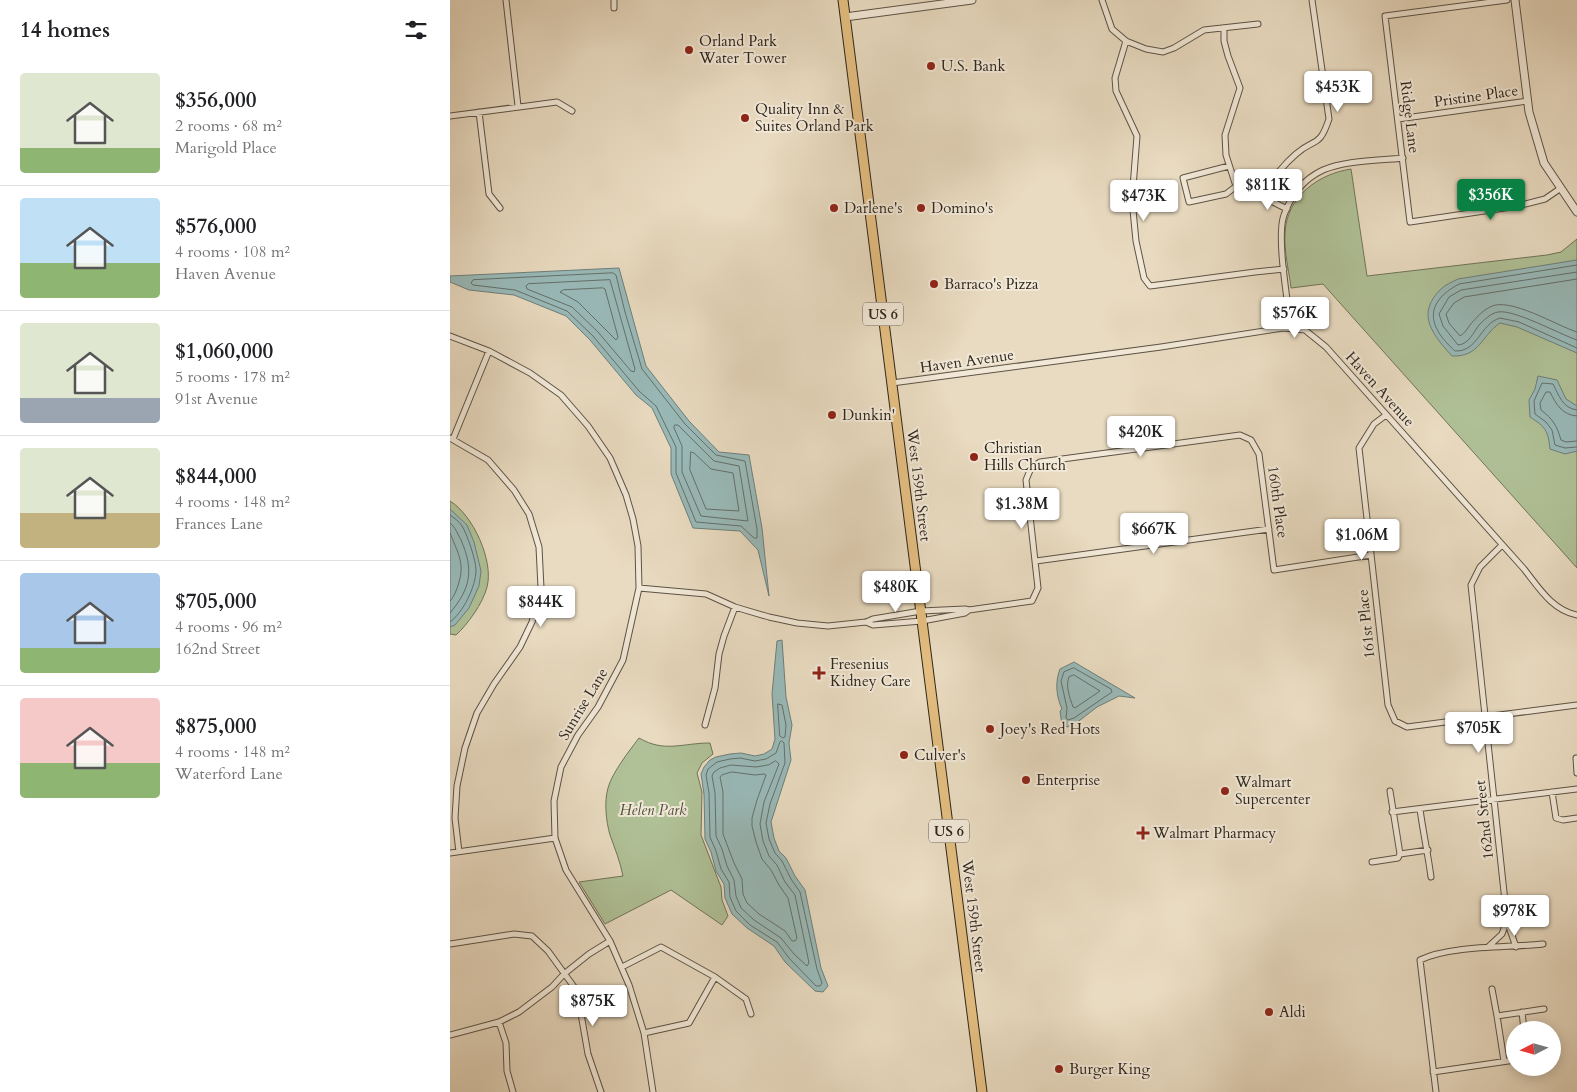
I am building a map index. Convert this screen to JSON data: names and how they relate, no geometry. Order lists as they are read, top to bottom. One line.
{"streets":{"main road":["US 6","West 159th Street"],"street":["Pristine Place","Ridge Lane","Haven Avenue","160th Place","161st Place","Sunrise Lane","162nd Street"]},"crossings":[["Pristine Place","Ridge Lane"],["Haven Avenue","West 159th Street"],["Haven Avenue","161st Place"],["Haven Avenue","162nd Street"],["160th Place","161st Place"],["161st Place","162nd Street"]],"parks":["Helen Park"],"places":{"other":["Orland Park Water Tower","U.S. Bank","Quality Inn & Suites Orland Park","Darlene's","Domino's","Barraco's Pizza","Dunkin'","Christian Hills Church","Joey's Red Hots","Culver's","Enterprise","Walmart Supercenter","Aldi","Burger King"],"health":["Fresenius Kidney Care","Walmart Pharmacy"]},"north":"left","page":{"heading":"14 homes","list":[{"name":"$356,000","note":"2 rooms · 68 m² · Marigold Place"},{"name":"$576,000","note":"4 rooms · 108 m² · Haven Avenue"},{"name":"$1,060,000","note":"5 rooms · 178 m² · 91st Avenue"},{"name":"$844,000","note":"4 rooms · 148 m² · Frances Lane"},{"name":"$705,000","note":"4 rooms · 96 m² · 162nd Street"},{"name":"$875,000","note":"4 rooms · 148 m² · Waterford Lane"}],"price":["$453K","$811K","$356K","$473K","$576K","$420K","$1.38M","$667K","$1.06M","$480K","$844K","$705K","$978K","$875K"]}}
